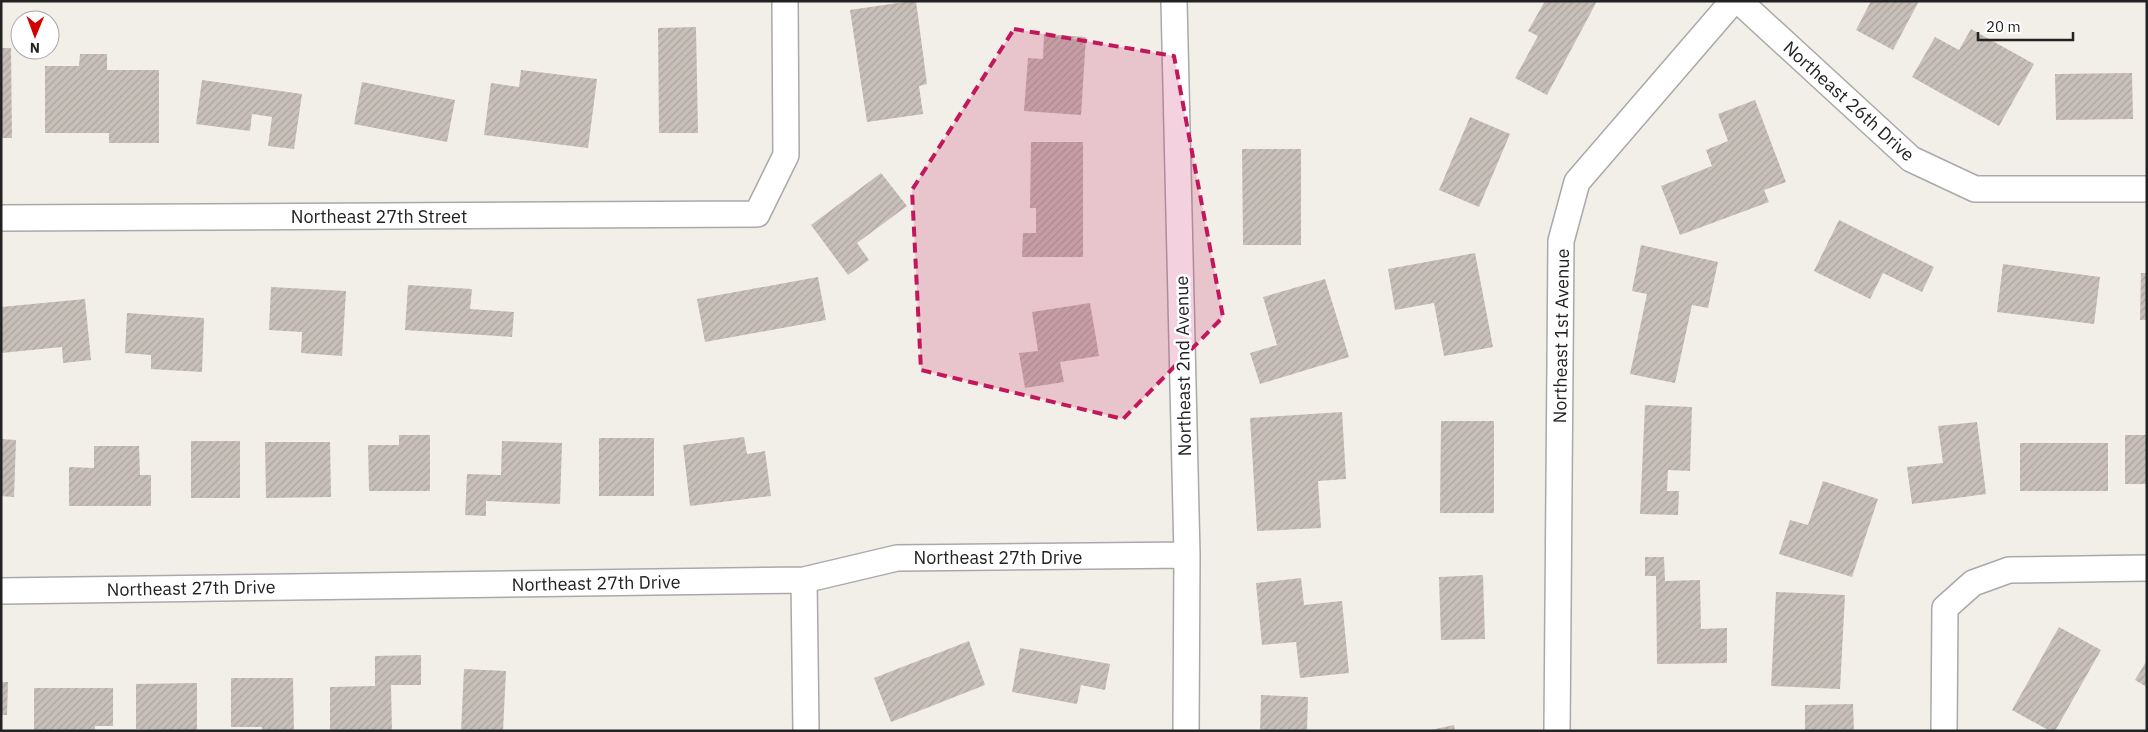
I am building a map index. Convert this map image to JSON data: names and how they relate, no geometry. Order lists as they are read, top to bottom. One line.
{"streets":{"street":["Northeast 26th Drive","Northeast 27th Street","Northeast 1st Avenue","Northeast 2nd Avenue","Northeast 27th Drive"]},"crossings":[["Northeast 2nd Avenue","Northeast 27th Drive"]],"scale_bar":"20 m","north":"bottom"}
